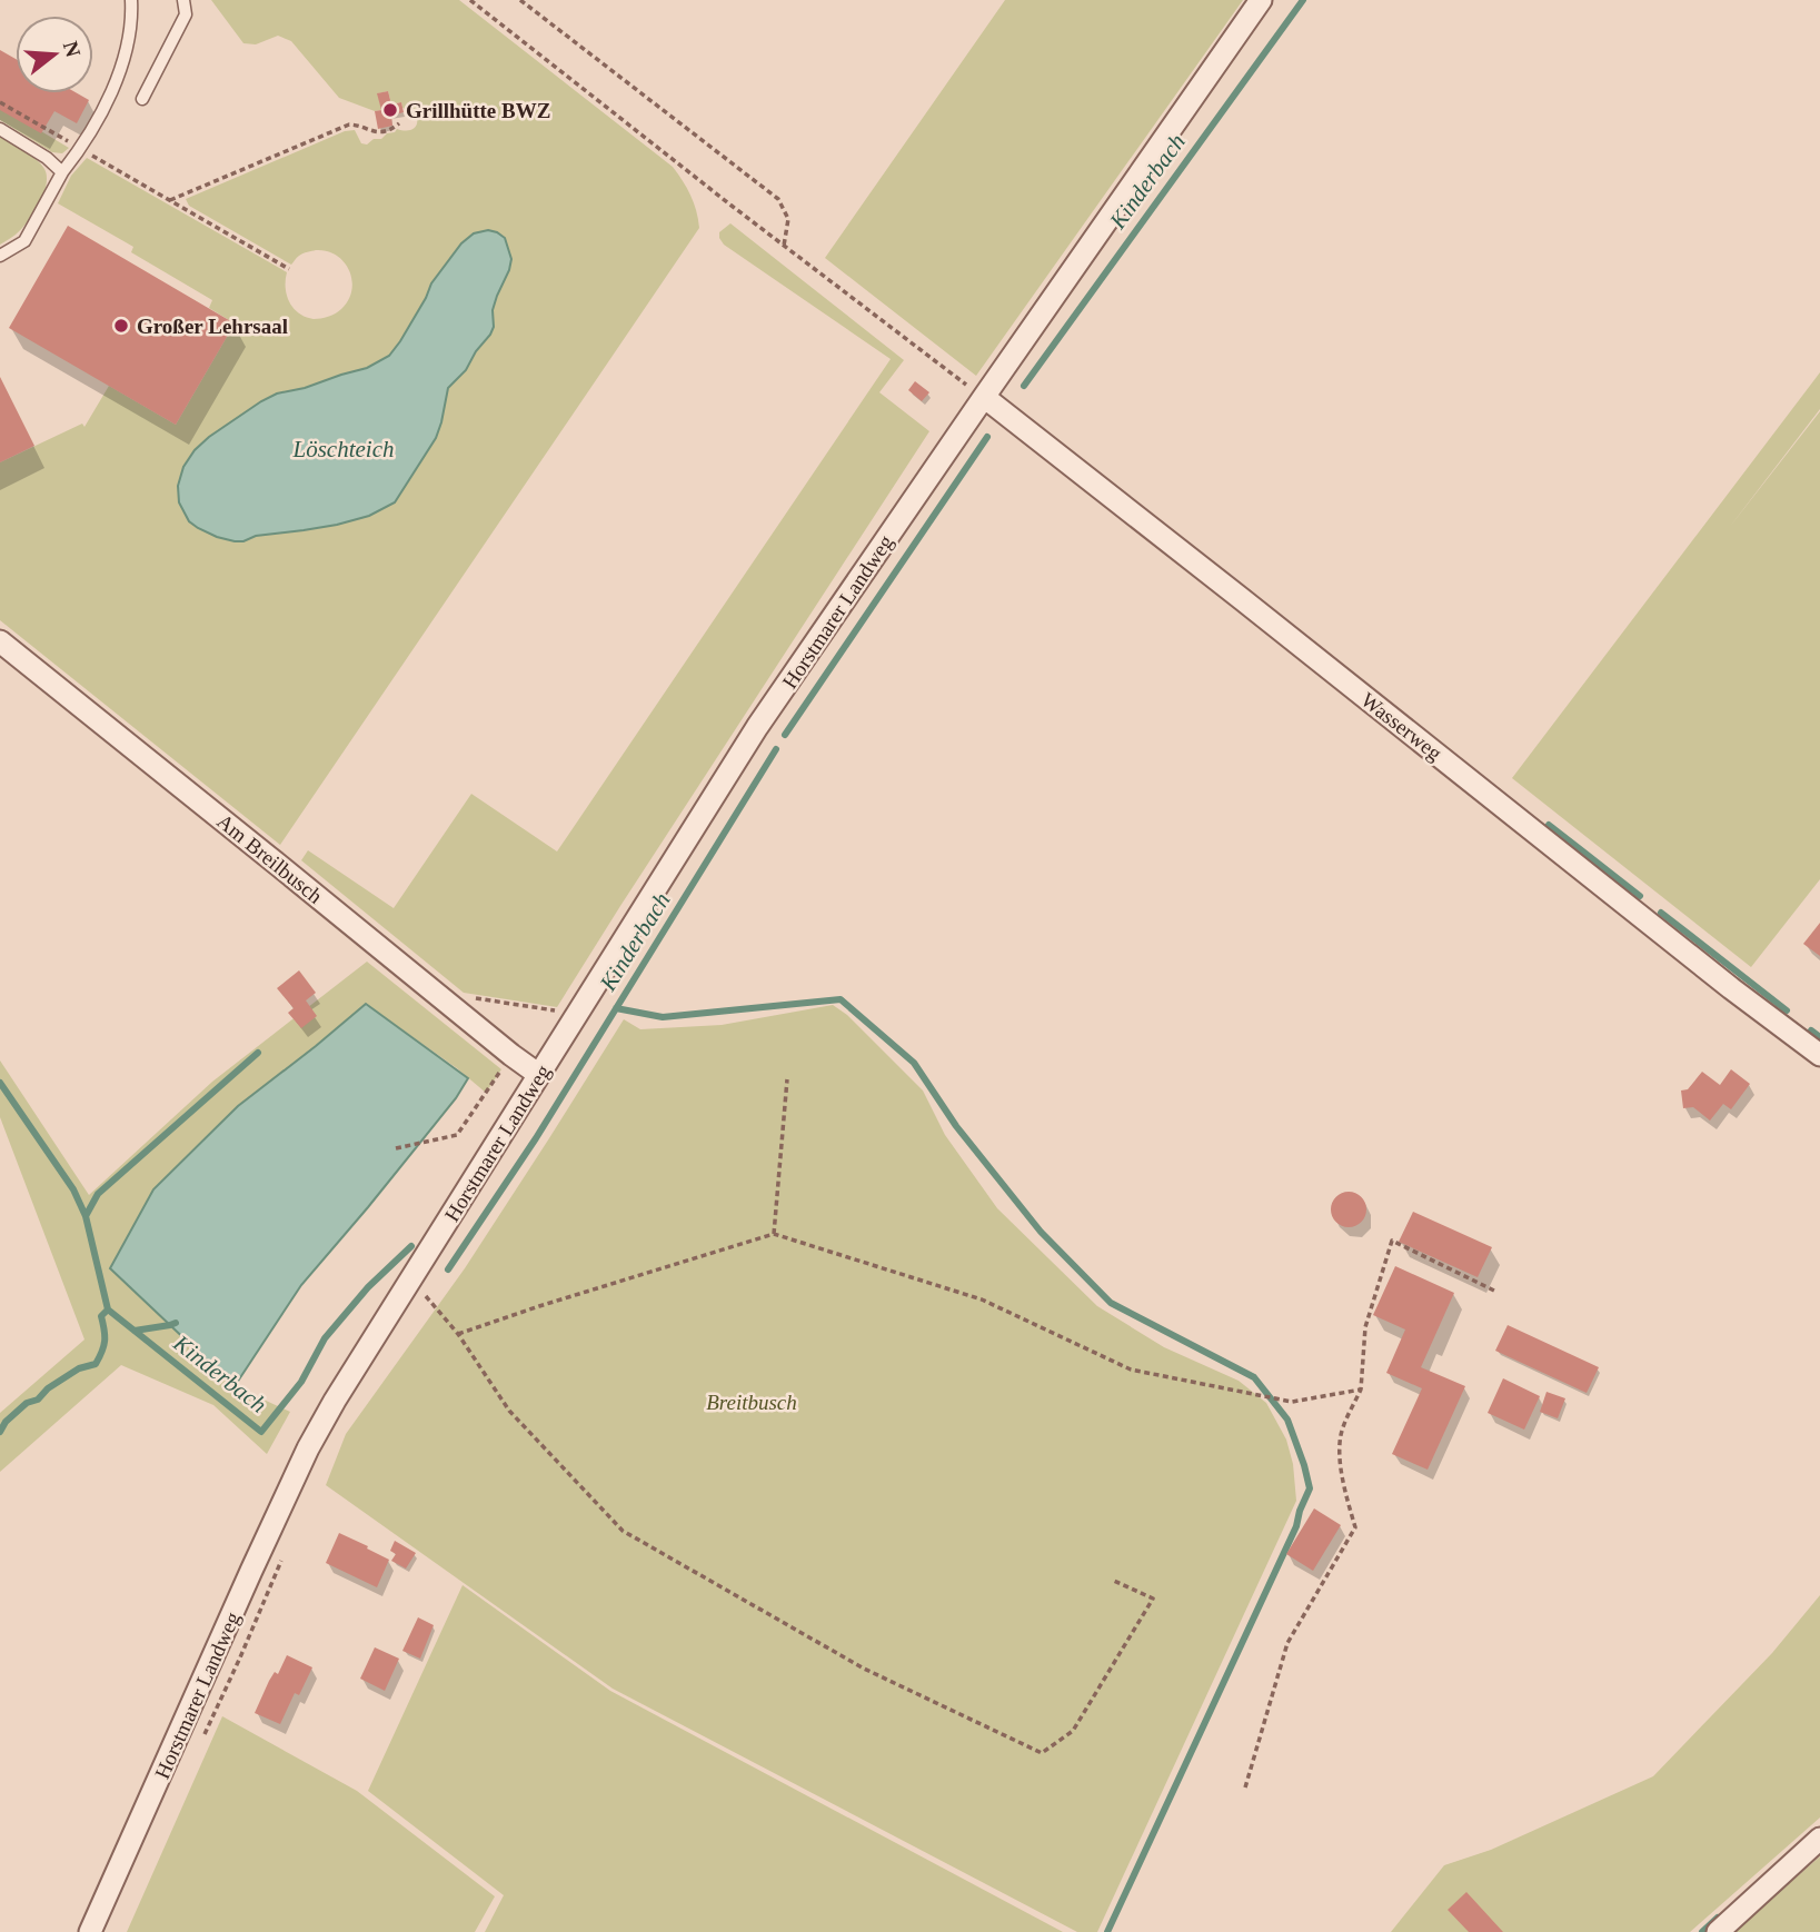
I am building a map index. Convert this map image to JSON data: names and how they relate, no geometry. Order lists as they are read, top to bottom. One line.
{"streets":{"street":["Horstmarer Landweg","Wasserweg","Am Breilbusch"]},"crossings":[["Horstmarer Landweg","Wasserweg"],["Horstmarer Landweg","Am Breilbusch"]],"water":["Kinderbach","Löschteich"],"parks":["Breitbusch"],"places":["Grillhütte BWZ","Großer Lehrsaal"],"north":"right"}
